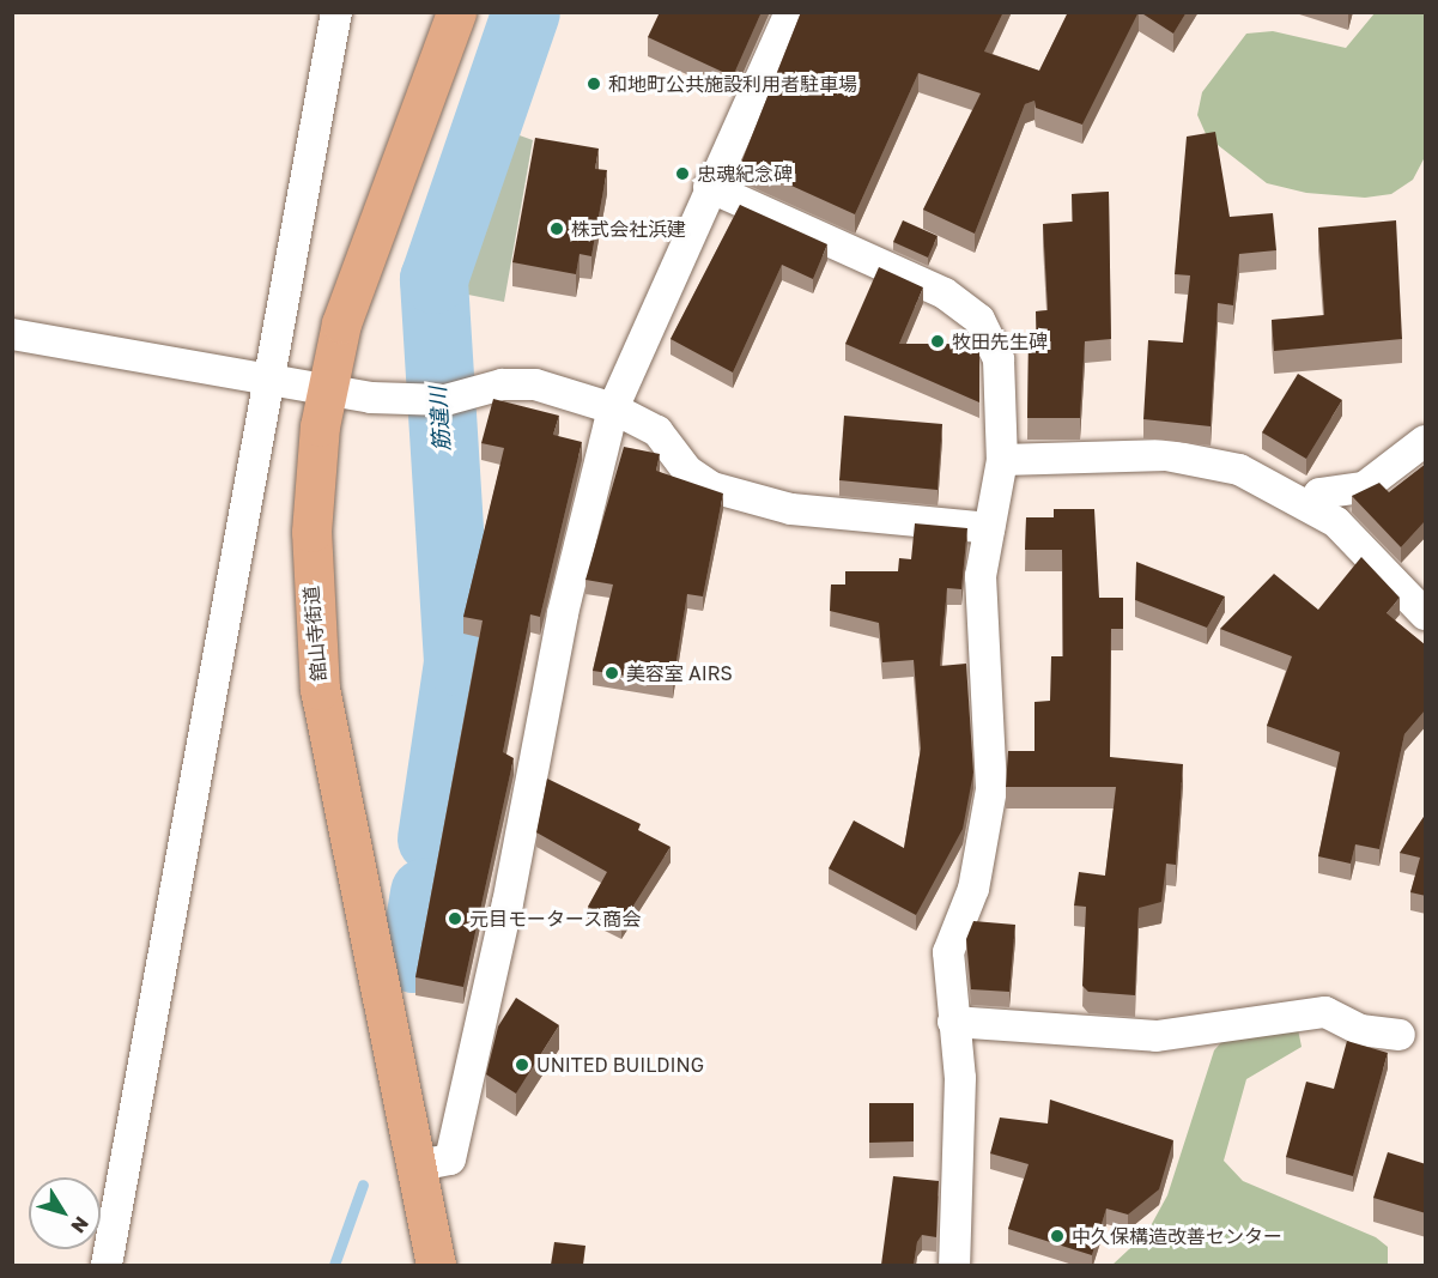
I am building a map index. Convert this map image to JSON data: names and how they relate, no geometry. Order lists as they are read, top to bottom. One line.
{"streets":{"main road":["舘山寺街道"]},"water":["筋違川"],"places":["和地町公共施設利用者駐車場","忠魂紀念碑","株式会社浜建","牧田先生碑","美容室 AIRS","元目モータース商会","UNITED BUILDING","中久保構造改善センター"],"north":"bottom right"}
